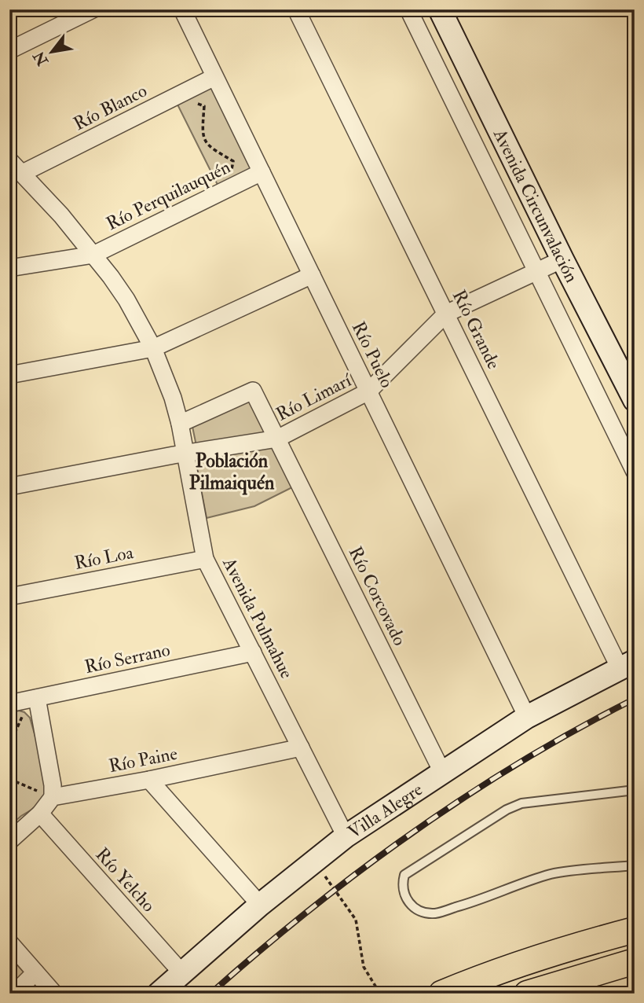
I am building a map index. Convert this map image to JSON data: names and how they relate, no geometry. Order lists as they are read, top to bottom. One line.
{"streets":{"main road":["Avenida Circunvalación","Villa Alegre"],"street":["Río Blanco","Río Perquilauquén","Río Grande","Río Puelo","Río Limarí","Río Loa","Río Corcovado","Avenida Pulmahue","Río Serrano","Río Paine","Río Yelcho"]},"crossings":[["Río Blanco","Río Puelo"],["Río Blanco","Avenida Pulmahue"],["Río Perquilauquén","Río Puelo"],["Río Perquilauquén","Avenida Pulmahue"],["Avenida Circunvalación","Río Limarí"],["Río Grande","Río Limarí"],["Río Grande","Villa Alegre"],["Río Puelo","Río Limarí"],["Río Puelo","Villa Alegre"],["Río Limarí","Río Corcovado"],["Río Limarí","Avenida Pulmahue"],["Río Loa","Avenida Pulmahue"],["Río Corcovado","Avenida Pulmahue"],["Río Corcovado","Villa Alegre"],["Avenida Pulmahue","Río Serrano"],["Avenida Pulmahue","Río Paine"],["Avenida Pulmahue","Villa Alegre"],["Villa Alegre","Río Yelcho"]],"districts":["Población Pilmaiquén"],"north":"bottom left"}
